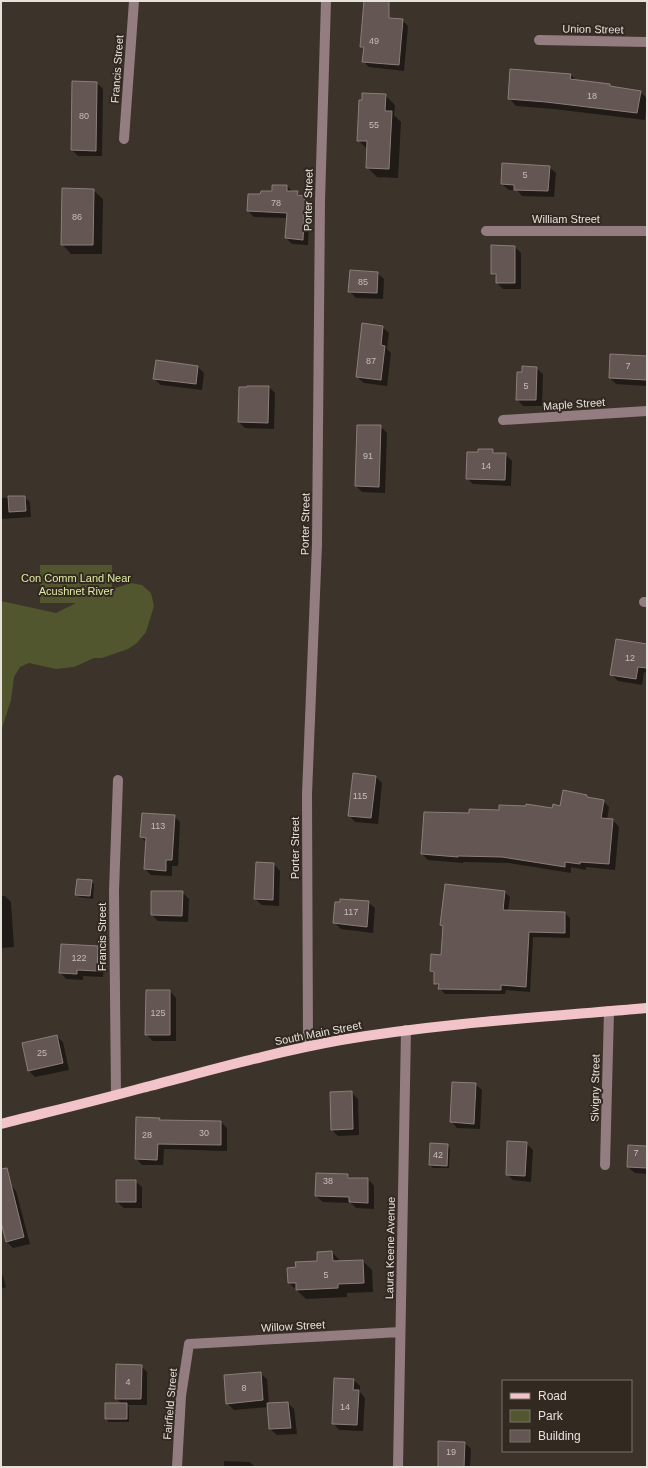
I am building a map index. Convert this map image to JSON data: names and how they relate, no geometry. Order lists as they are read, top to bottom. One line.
{"streets":{"main road":["South Main Street"],"street":["Union Street","Francis Street","Porter Street","William Street","Maple Street","Sivigny Street","Laura Keene Avenue","Willow Street","Fairfield Street"]},"crossings":[["Francis Street","South Main Street"],["Porter Street","South Main Street"],["South Main Street","Sivigny Street"],["South Main Street","Laura Keene Avenue"],["Laura Keene Avenue","Willow Street"],["Willow Street","Fairfield Street"]],"parks":["Con Comm Land Near Acushnet River"],"house_numbers":["49","18","80","55","5","78","86","85","87","7","5","91","14","12","115","113","117","122","125","25","30","28","7","42","38","5","4","8","14","19"],"legend":["Road","Park","Building"]}
